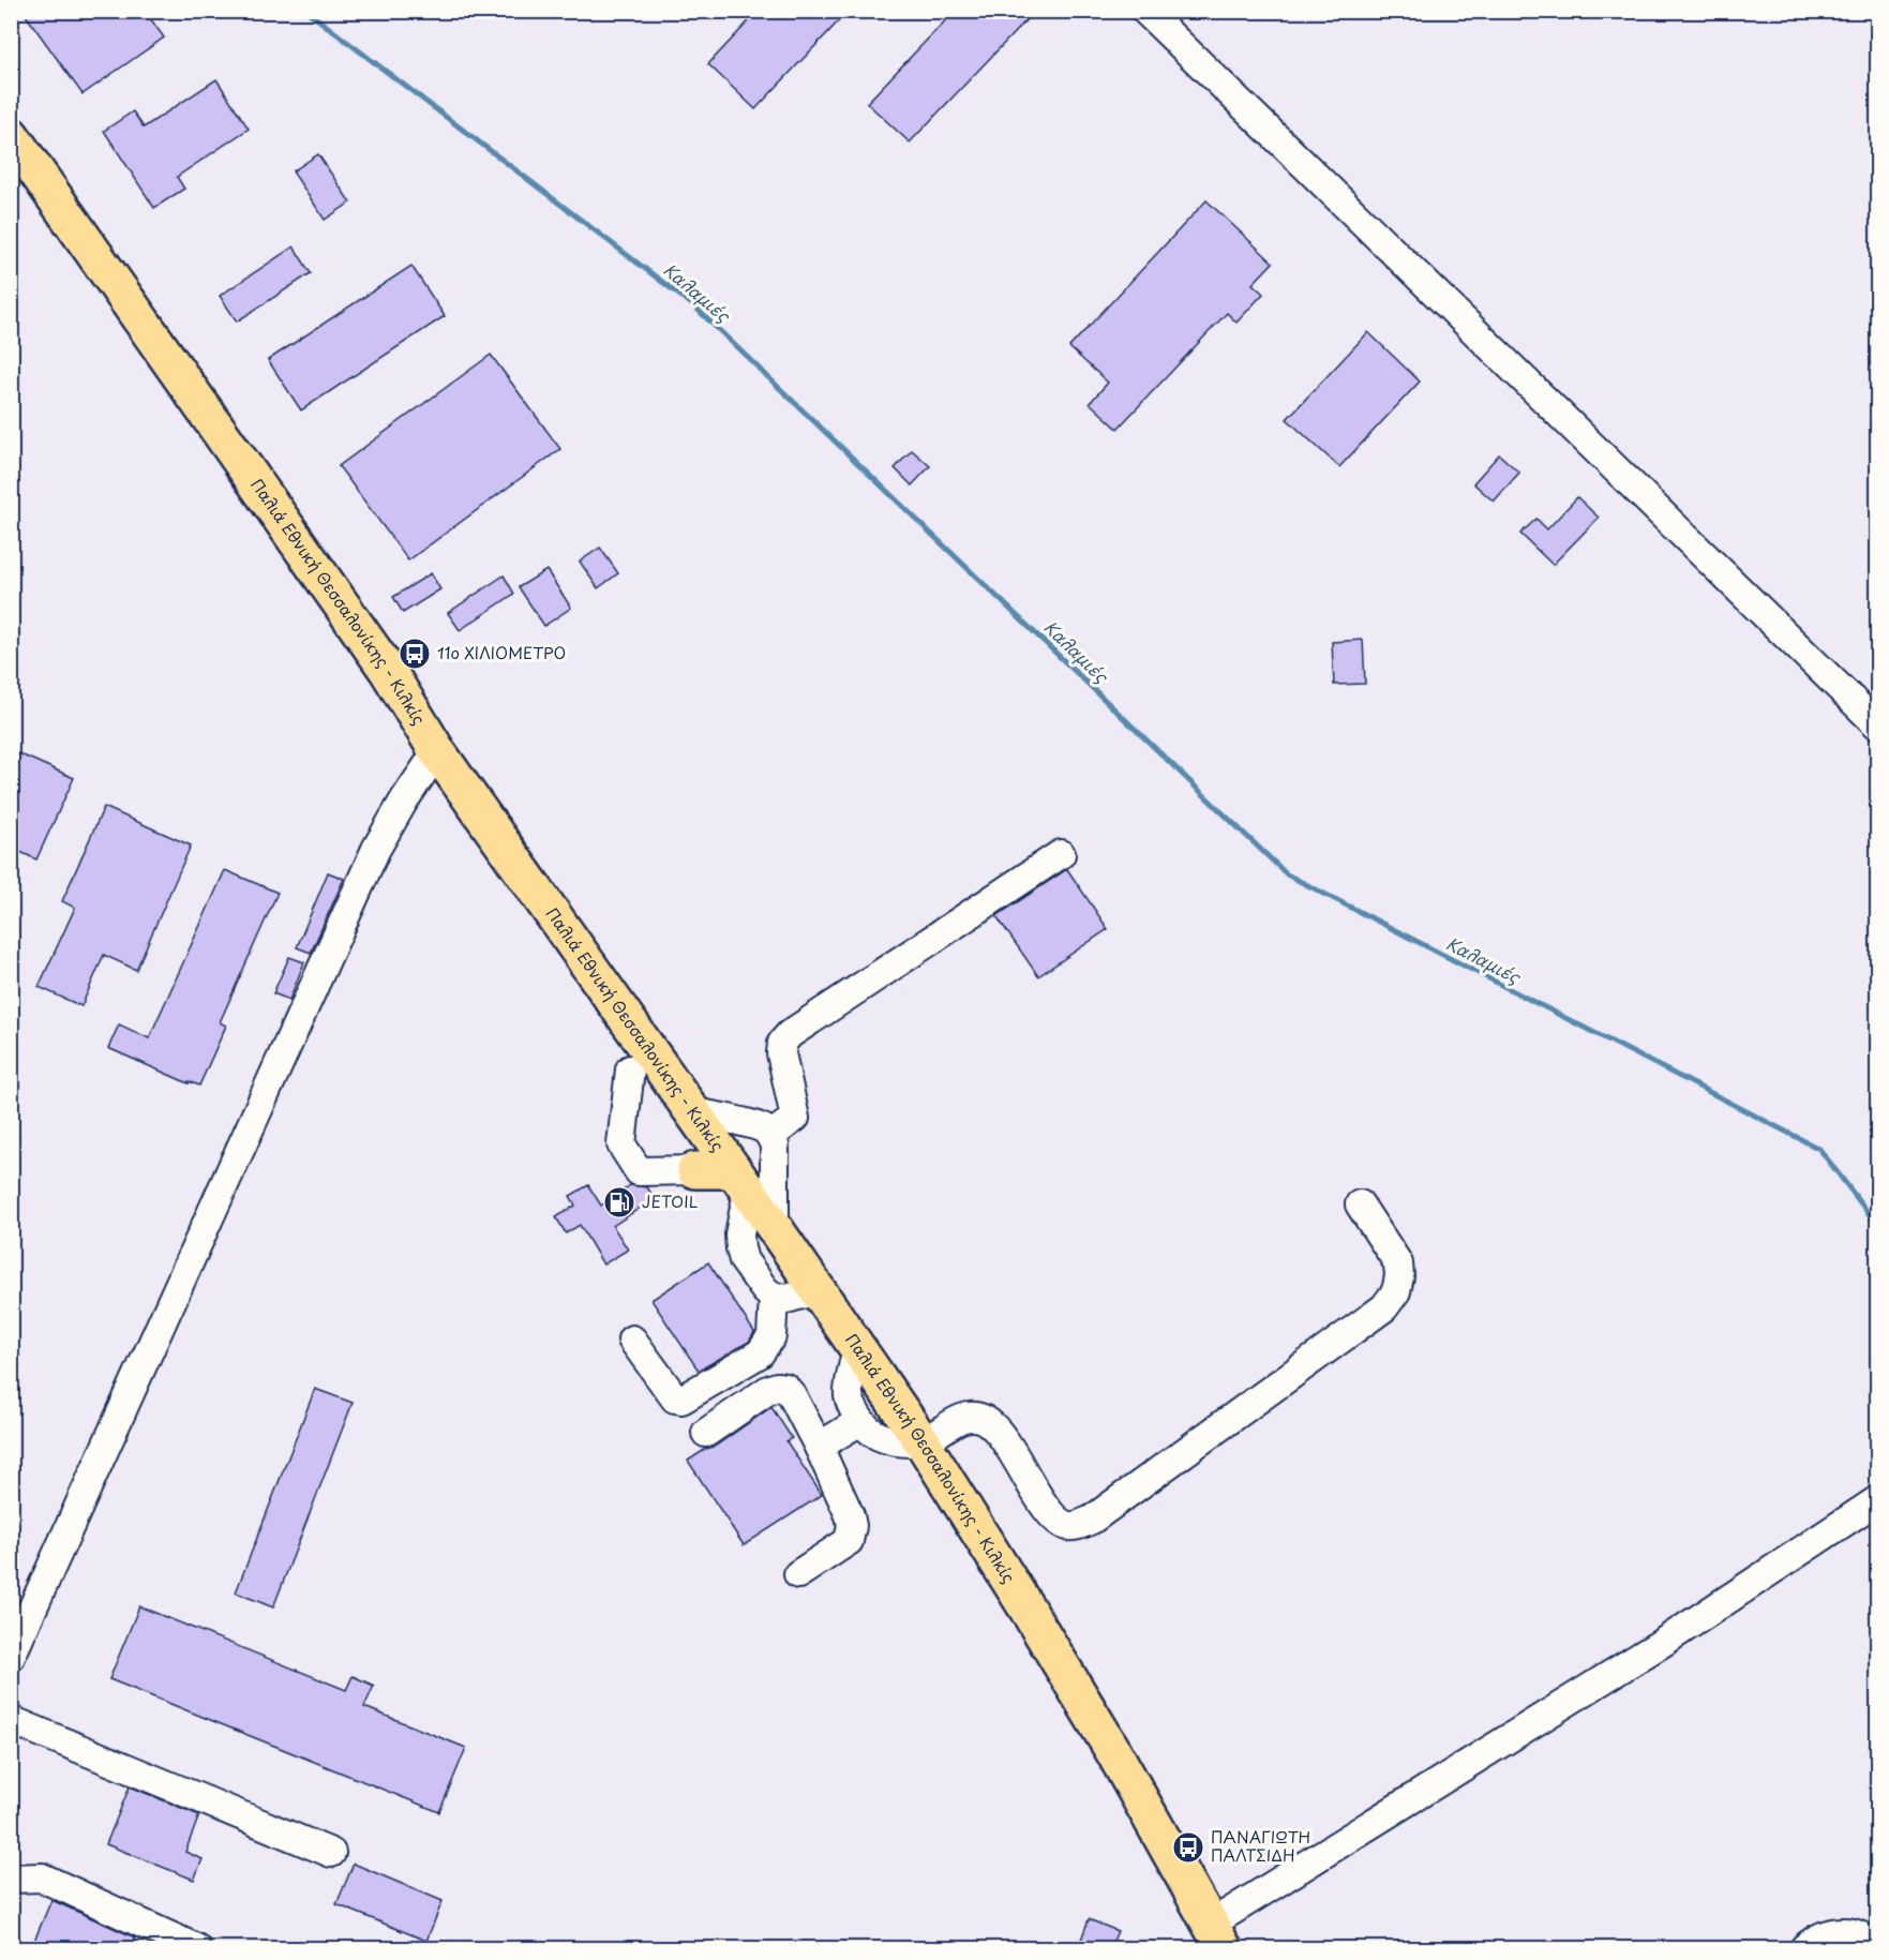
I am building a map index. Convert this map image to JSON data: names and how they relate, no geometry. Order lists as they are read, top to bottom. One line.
{"streets":{"main road":["Παλιά Εθνική Θεσσαλονίκης - Κιλκίς"]},"water":["Καλαμιές"],"places":{"bus stop":["11ο ΧΙΛΙΟΜΕΤΡΟ","ΠΑΝΑΓΙΩΤΗ ΠΑΛΤΣΙΔΗ"],"fuel station":["JETOIL"]}}
